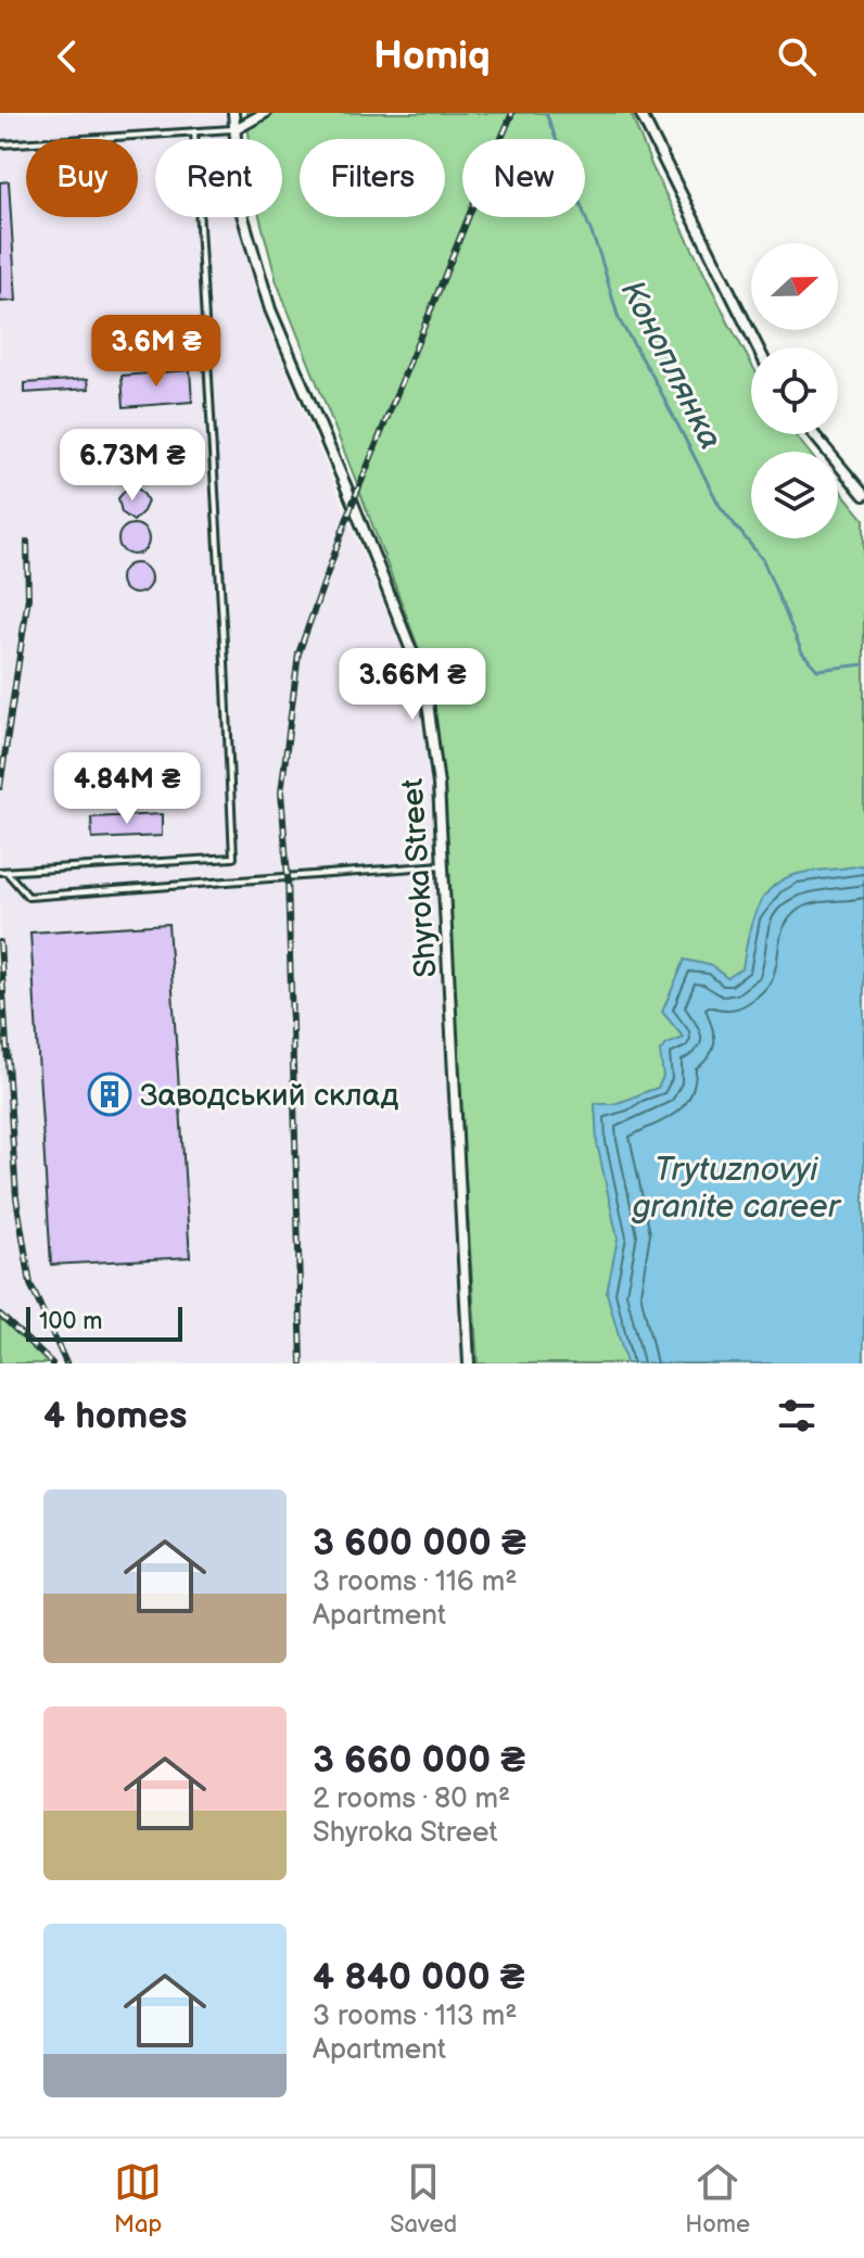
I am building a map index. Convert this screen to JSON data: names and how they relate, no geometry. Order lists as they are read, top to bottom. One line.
{"streets":{"street":["Shyroka Street"]},"water":["Коноплянка","Trytuznovyi granite career"],"places":{"building":["Заводський склад"]},"scale_bar":"100 m","north":"right","page":{"header":"Homiq","chip":["Buy","Rent","Filters","New"],"price":["3.6M ₴","6.73M ₴","3.66M ₴","4.84M ₴"],"scale":"100 m","heading":"4 homes","list":[{"name":"3 600 000 ₴","note":"3 rooms · 116 m² · Apartment"},{"name":"3 660 000 ₴","note":"2 rooms · 80 m² · Shyroka Street"},{"name":"4 840 000 ₴","note":"3 rooms · 113 m² · Apartment"}],"tabs":["Map","Saved","Home"]}}
